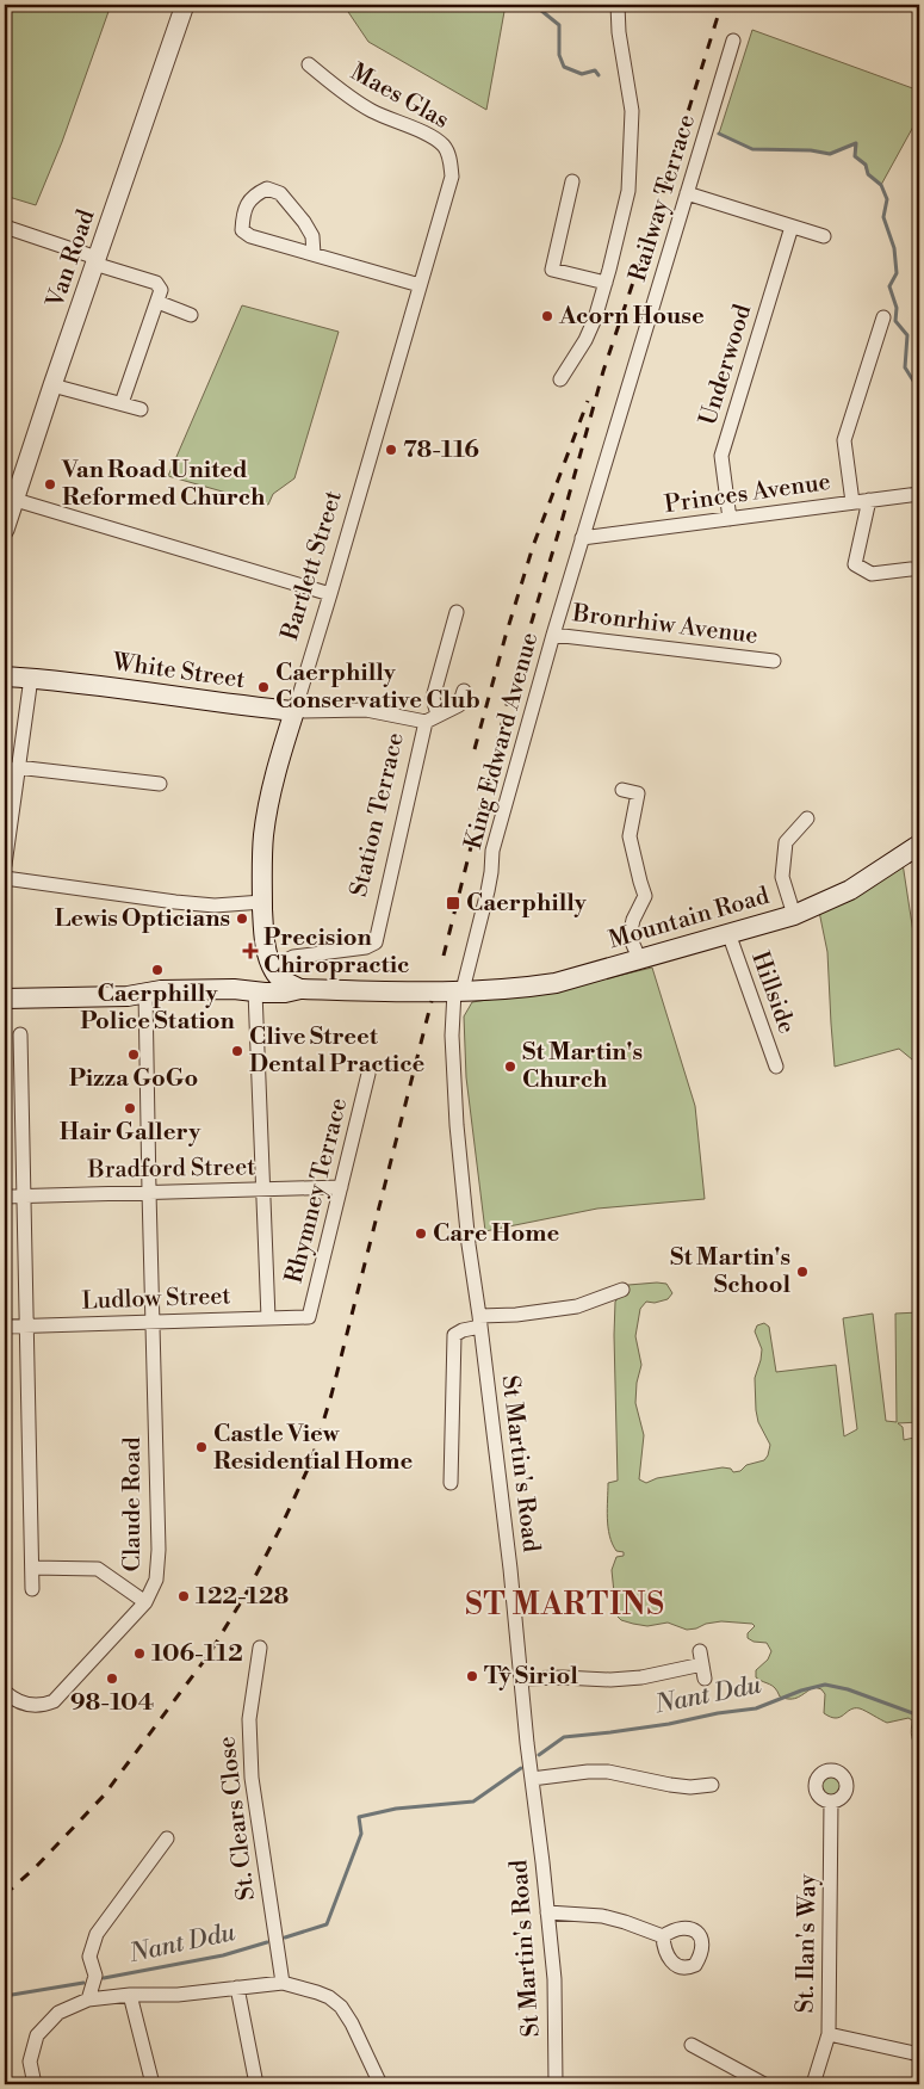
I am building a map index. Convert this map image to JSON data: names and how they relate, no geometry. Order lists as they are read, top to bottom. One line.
{"streets":{"main road":["Bartlett Street","White Street","Station Terrace","Mountain Road"],"street":["Maes Glas","Railway Terrace","Van Road","Underwood","Princes Avenue","Bronrhiw Avenue","King Edward Avenue","Hillside","Bradford Street","Rhymney Terrace","Ludlow Street","St Martin's Road","Claude Road","St. Clears Close","St. Ilan's Way"]},"crossings":[["Maes Glas","Bartlett Street"],["Railway Terrace","Princes Avenue"],["Railway Terrace","King Edward Avenue"],["Underwood","Princes Avenue"],["Princes Avenue","King Edward Avenue"],["Bartlett Street","White Street"],["Bartlett Street","Station Terrace"],["Bronrhiw Avenue","King Edward Avenue"],["White Street","Station Terrace"],["King Edward Avenue","Mountain Road"],["King Edward Avenue","St Martin's Road"],["Station Terrace","Mountain Road"],["Mountain Road","Hillside"],["Mountain Road","St Martin's Road"],["Mountain Road","Claude Road"],["Bradford Street","Rhymney Terrace"],["Bradford Street","Claude Road"],["Rhymney Terrace","Ludlow Street"],["Ludlow Street","Claude Road"]],"districts":["ST MARTINS"],"water":["Nant Ddu"],"places":{"other":["Acorn House","78-116","Van Road United Reformed Church","Caerphilly Conservative Club","Lewis Opticians","Caerphilly Police Station","Clive Street Dental Practice","Pizza GoGo","St Martin's Church","Hair Gallery","Care Home","St Martin's School","Castle View Residential Home","122-128","106-112","Tŷ Siriol","98-104"],"transit":["Caerphilly"],"health":["Precision Chiropractic"]}}
